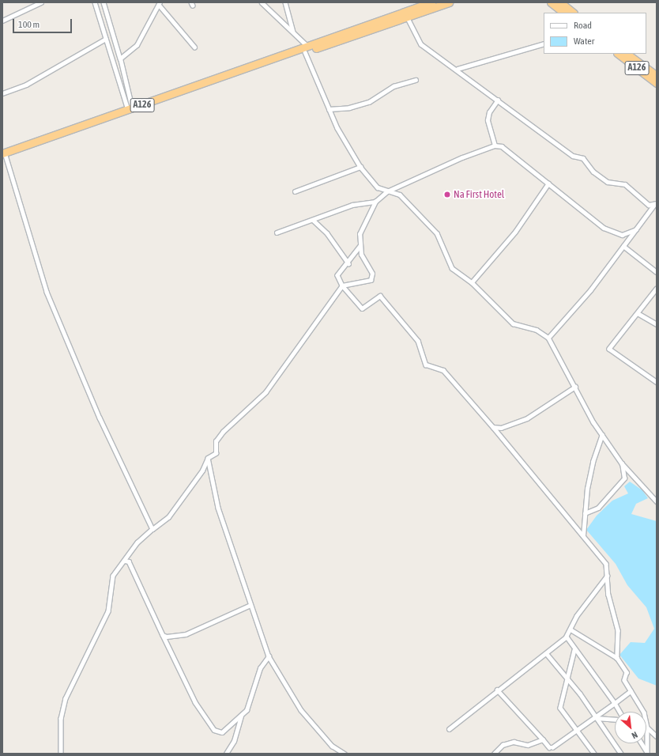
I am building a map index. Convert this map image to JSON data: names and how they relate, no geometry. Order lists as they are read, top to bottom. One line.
{"streets":{"highway":["A126"]},"places":["Na First Hotel"],"legend":["Road","Water"],"scale_bar":"100 m","north":"bottom right"}
